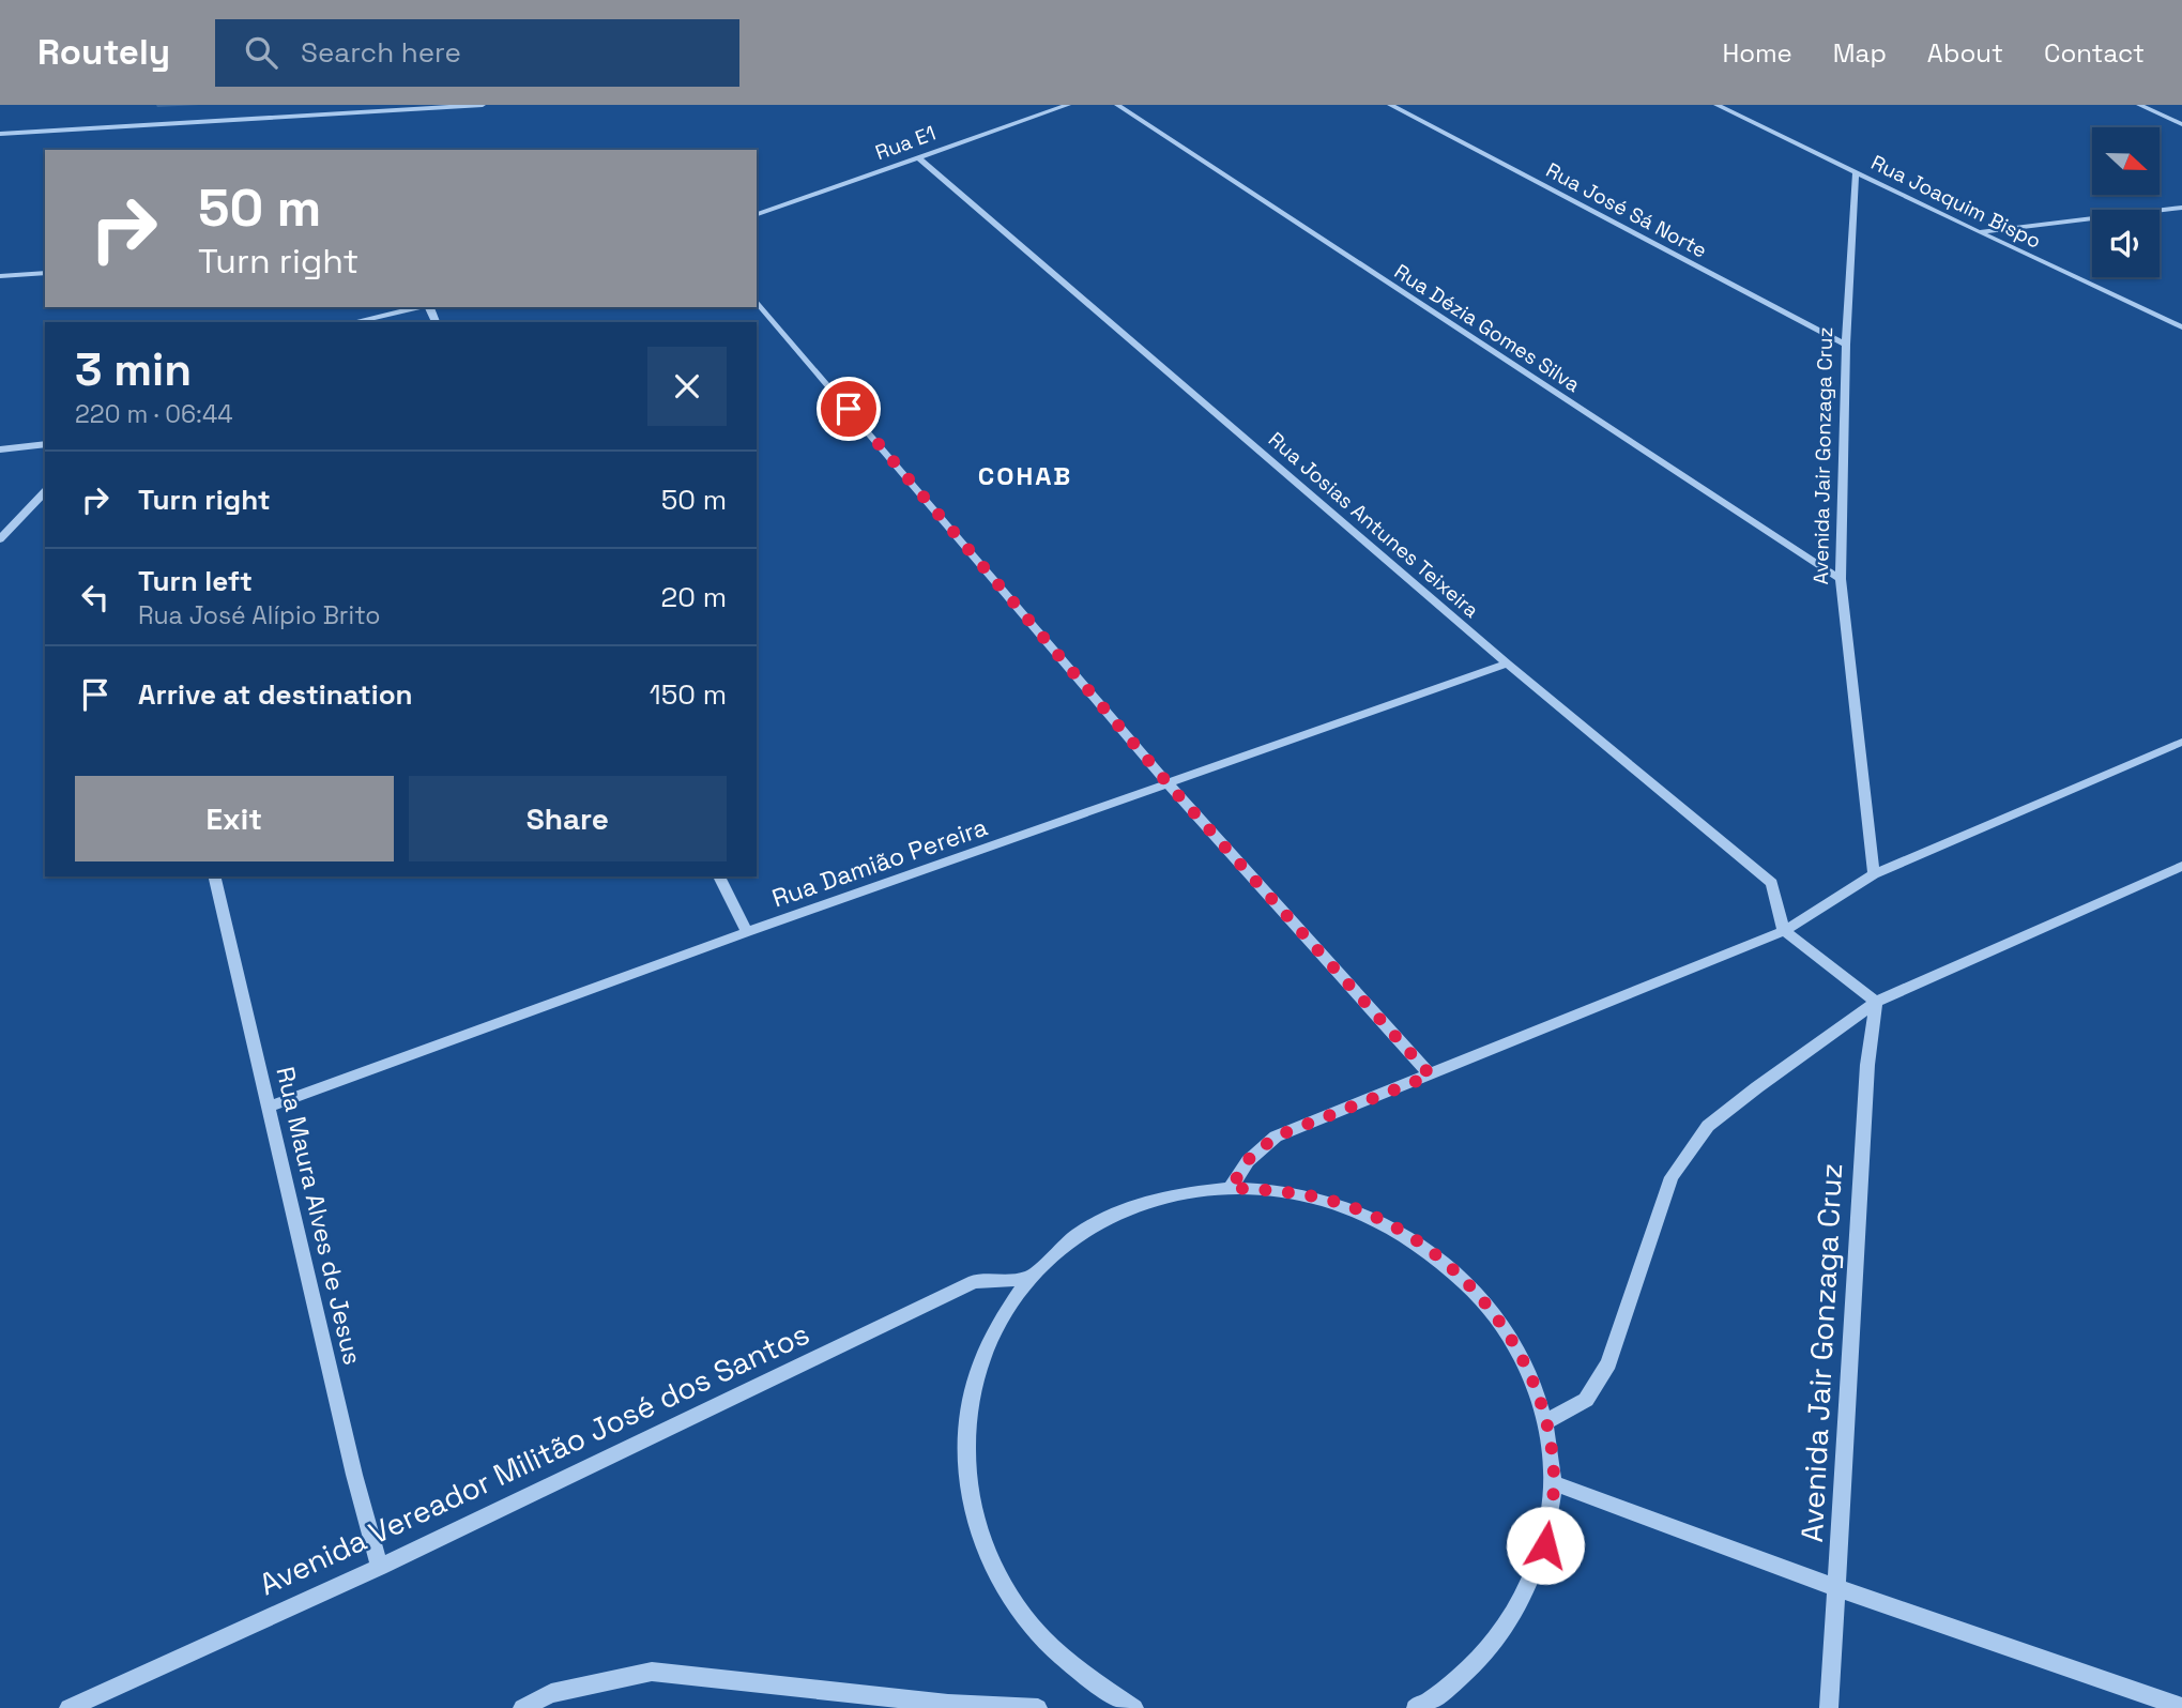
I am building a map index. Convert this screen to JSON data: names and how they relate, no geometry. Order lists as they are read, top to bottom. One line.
{"streets":{"street":["Rua E1","Rua Joaquim Bispo","Rua José Sá Norte","Rua Dézia Gomes Silva","Avenida Jair Gonzaga Cruz","Rua Josias Antunes Teixeira","Rua Damião Pereira","Rua Maura Alves de Jesus","Avenida Vereador Militão José dos Santos"]},"crossings":[["Rua E1","Rua Josias Antunes Teixeira"],["Rua Joaquim Bispo","Avenida Jair Gonzaga Cruz"],["Rua José Sá Norte","Avenida Jair Gonzaga Cruz"],["Rua Dézia Gomes Silva","Avenida Jair Gonzaga Cruz"],["Rua Josias Antunes Teixeira","Rua Damião Pereira"],["Rua Damião Pereira","Rua Maura Alves de Jesus"],["Rua Maura Alves de Jesus","Avenida Vereador Militão José dos Santos"]],"districts":["COHAB"],"north":"right","page":{"header":"Routely","search":"Search here","nav":["Home","Map","About","Contact"],"turn":["50 m","Turn right"],"heading":["3 min","220 m · 06:44"],"list":[{"name":"Turn right","value":"50 m"},{"name":"Turn left","note":"Rua José Alípio Brito","value":"20 m"},{"name":"Arrive at destination","value":"150 m"}],"buttons":["Exit","Share"]}}
